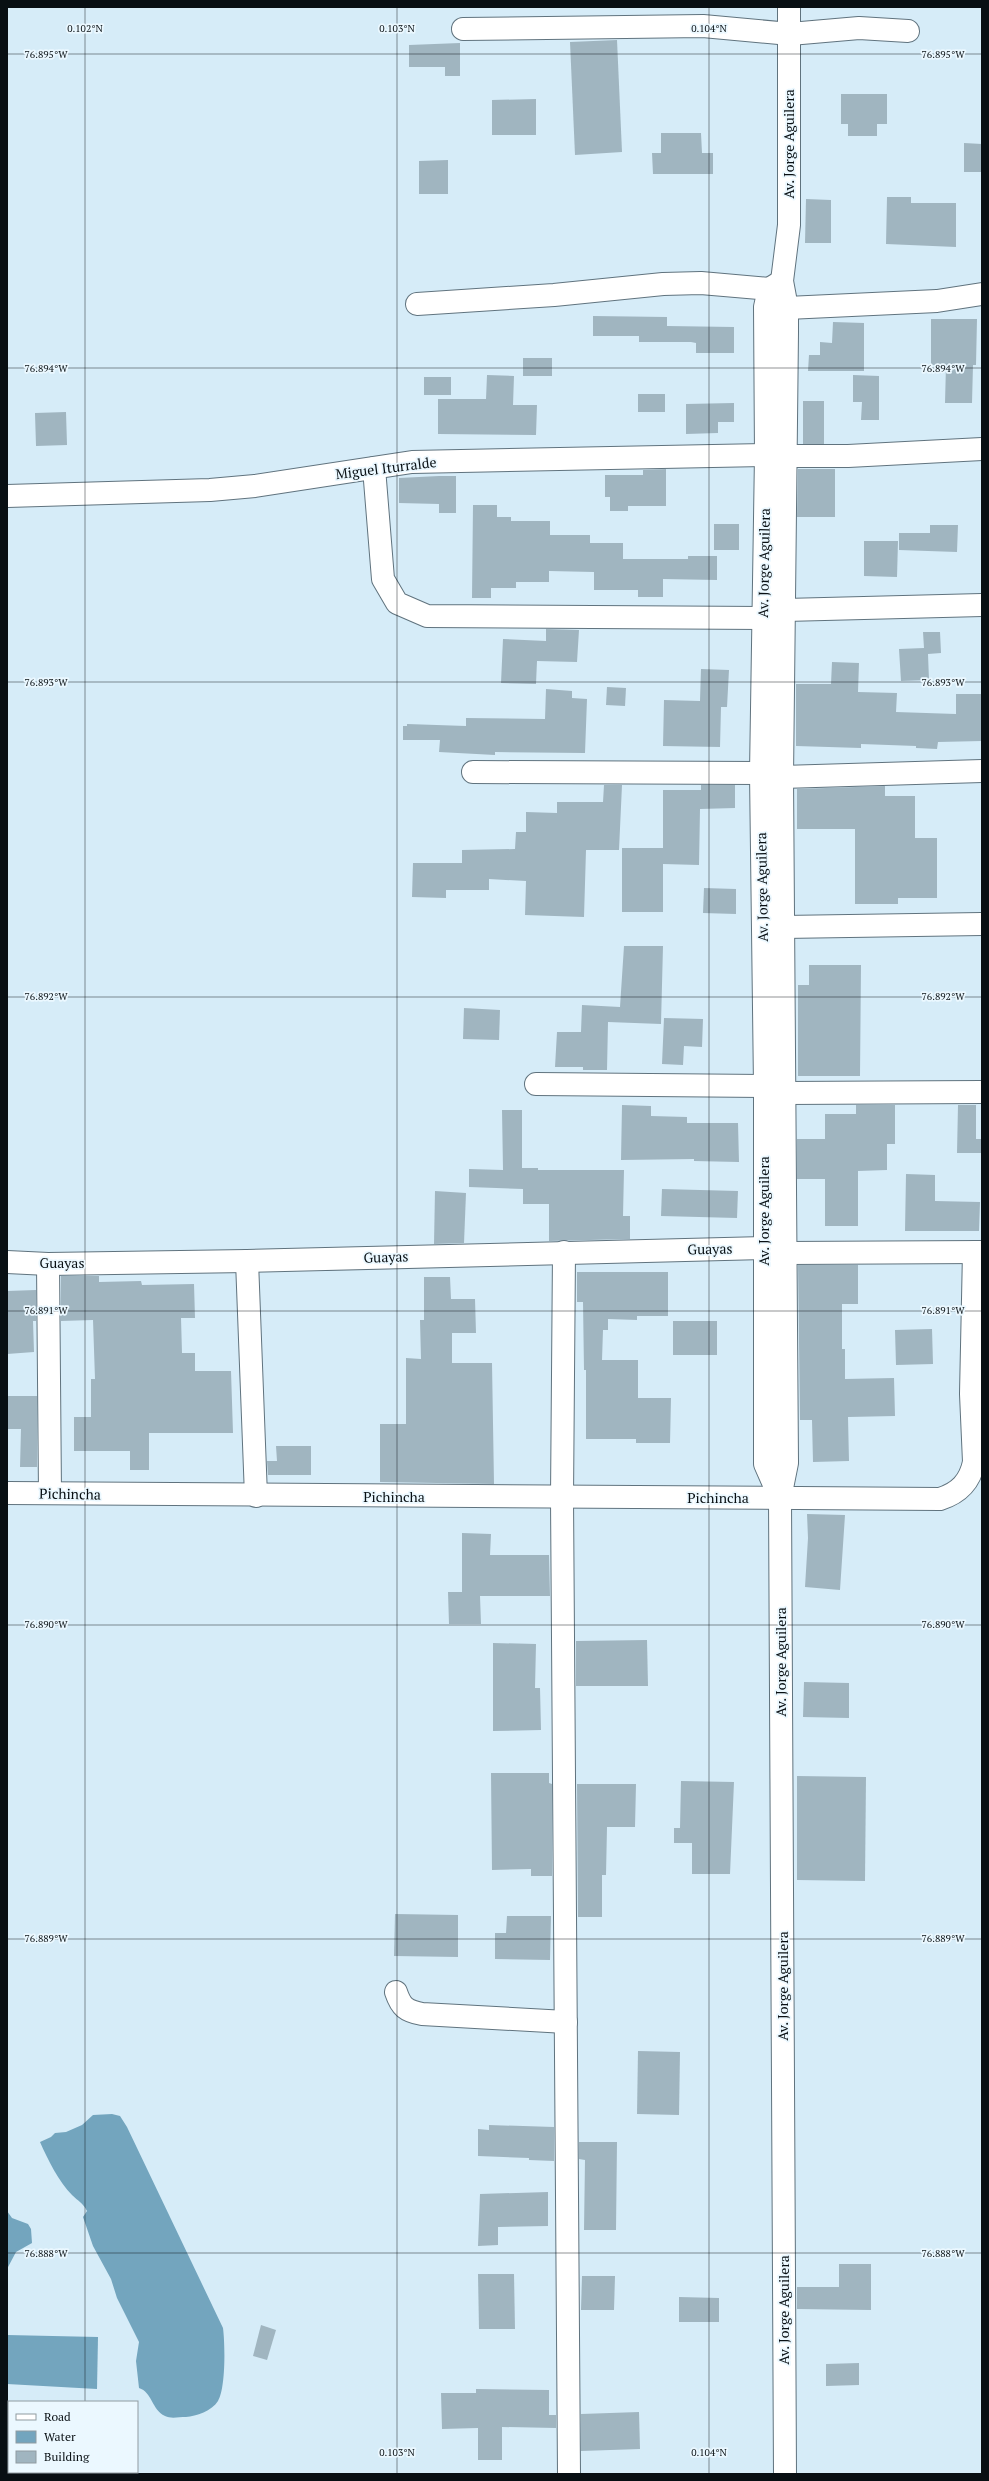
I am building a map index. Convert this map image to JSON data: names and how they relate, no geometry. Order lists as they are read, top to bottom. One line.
{"streets":{"street":["Av. Jorge Aguilera","Miguel Iturralde","Guayas","Pichincha"]},"crossings":[["Av. Jorge Aguilera","Miguel Iturralde"],["Av. Jorge Aguilera","Guayas"],["Av. Jorge Aguilera","Pichincha"]],"legend":["Road","Water","Building"],"coordinates":["0.102°N","0.103°N","0.104°N","76.895°W","76.894°W","76.893°W","76.892°W","76.891°W","76.890°W","76.889°W","76.888°W"]}
